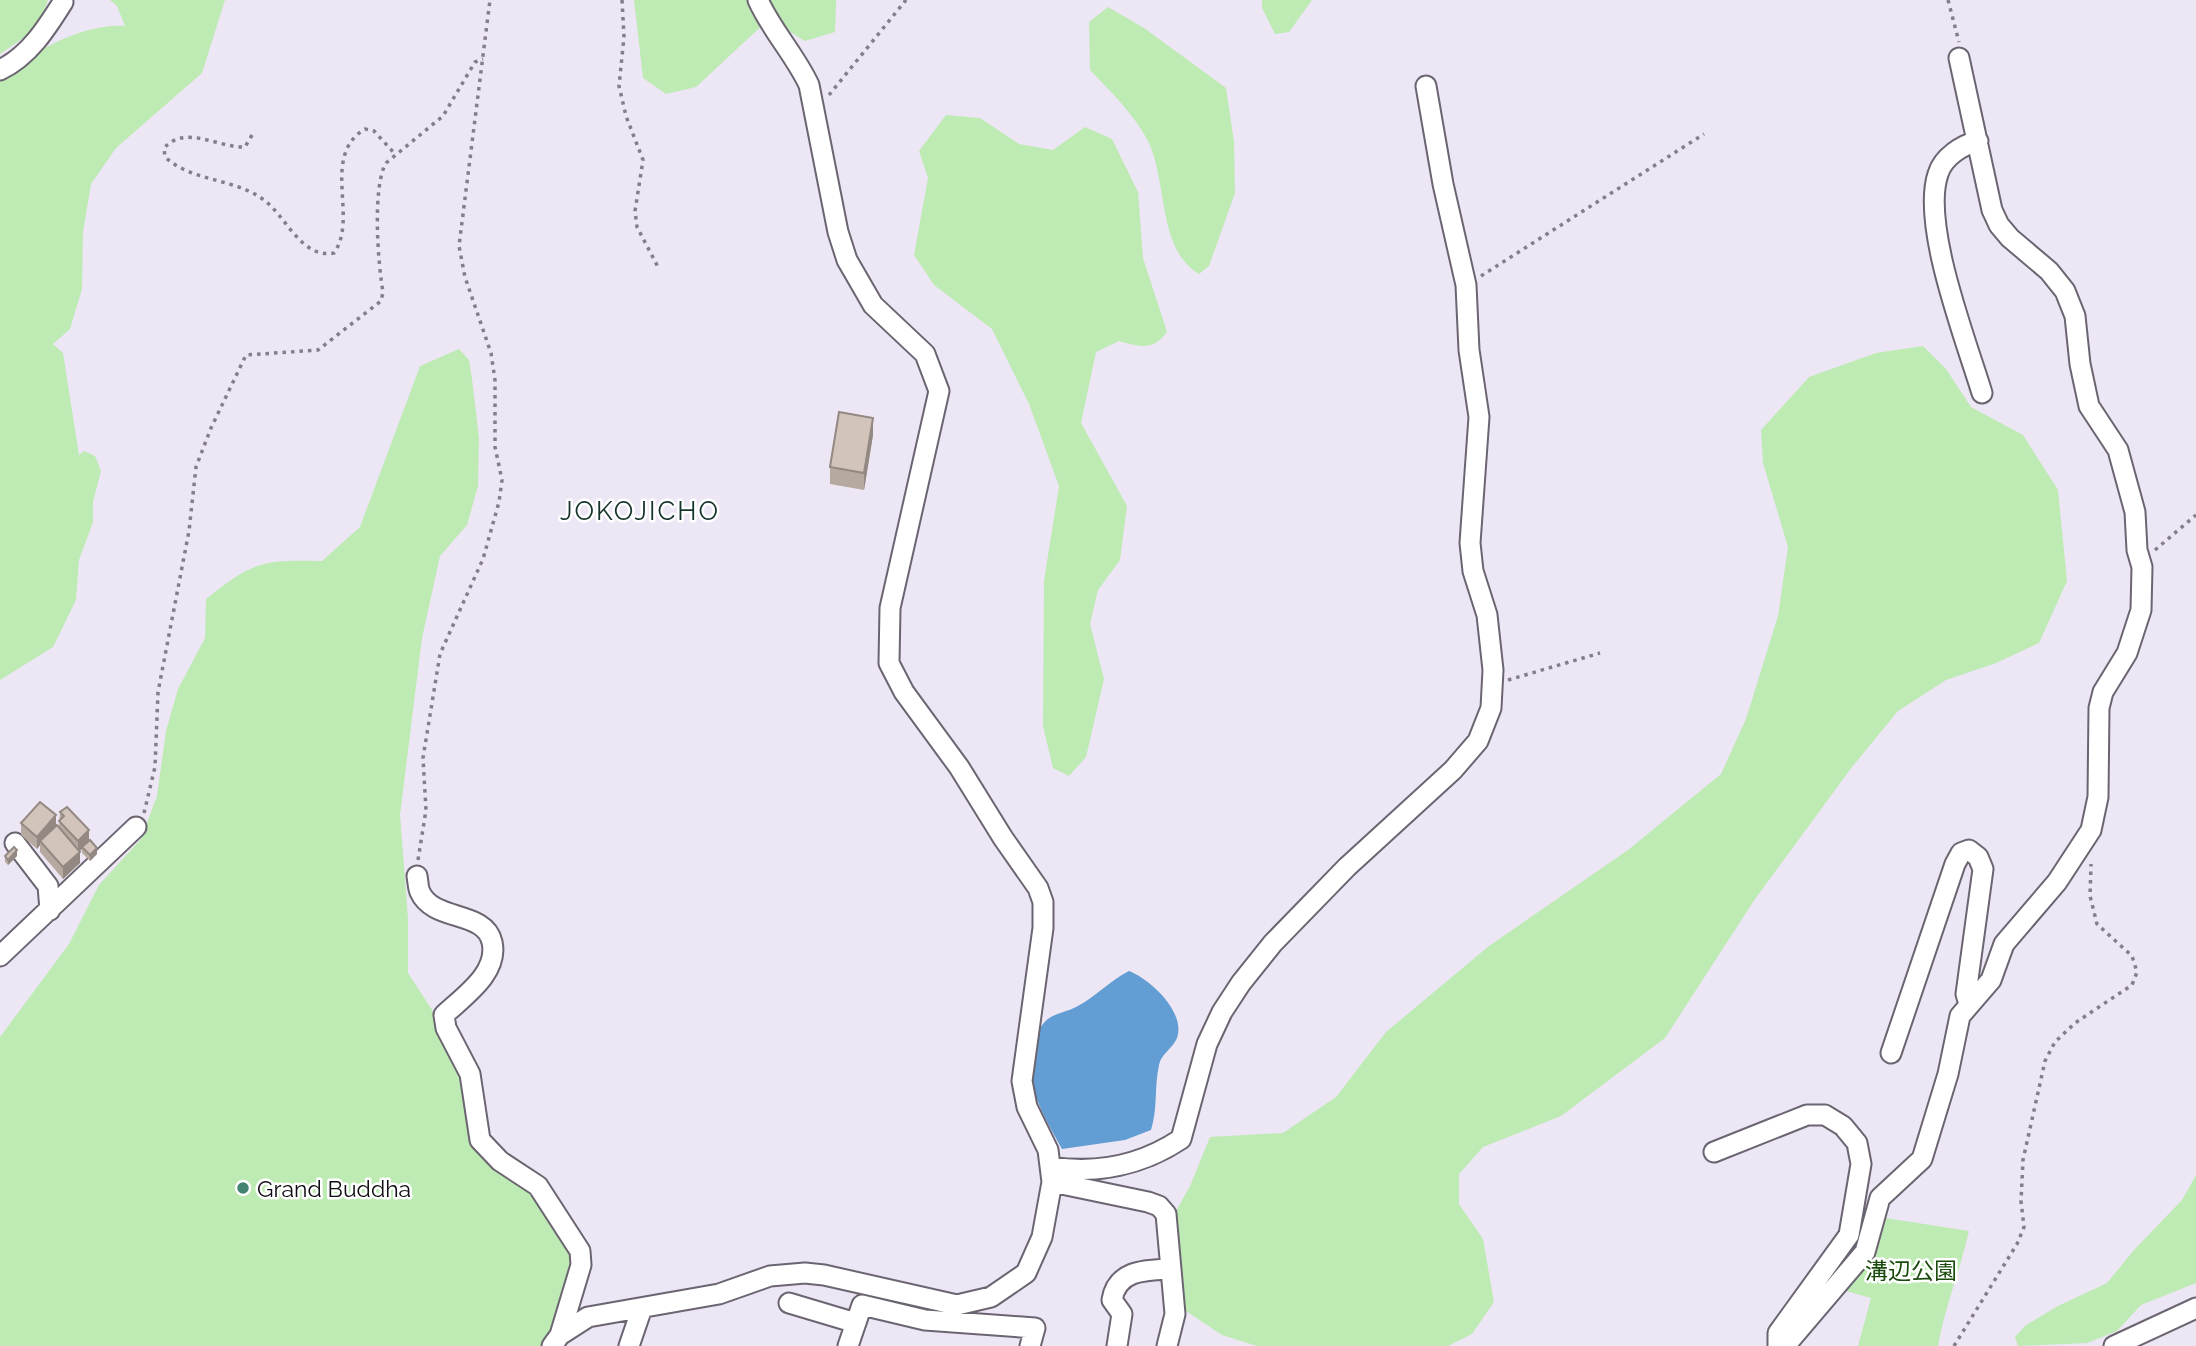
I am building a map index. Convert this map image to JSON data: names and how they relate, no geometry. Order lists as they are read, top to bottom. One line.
{"districts":["JOKOJICHO"],"parks":["溝辺公園"],"places":["Grand Buddha"]}
